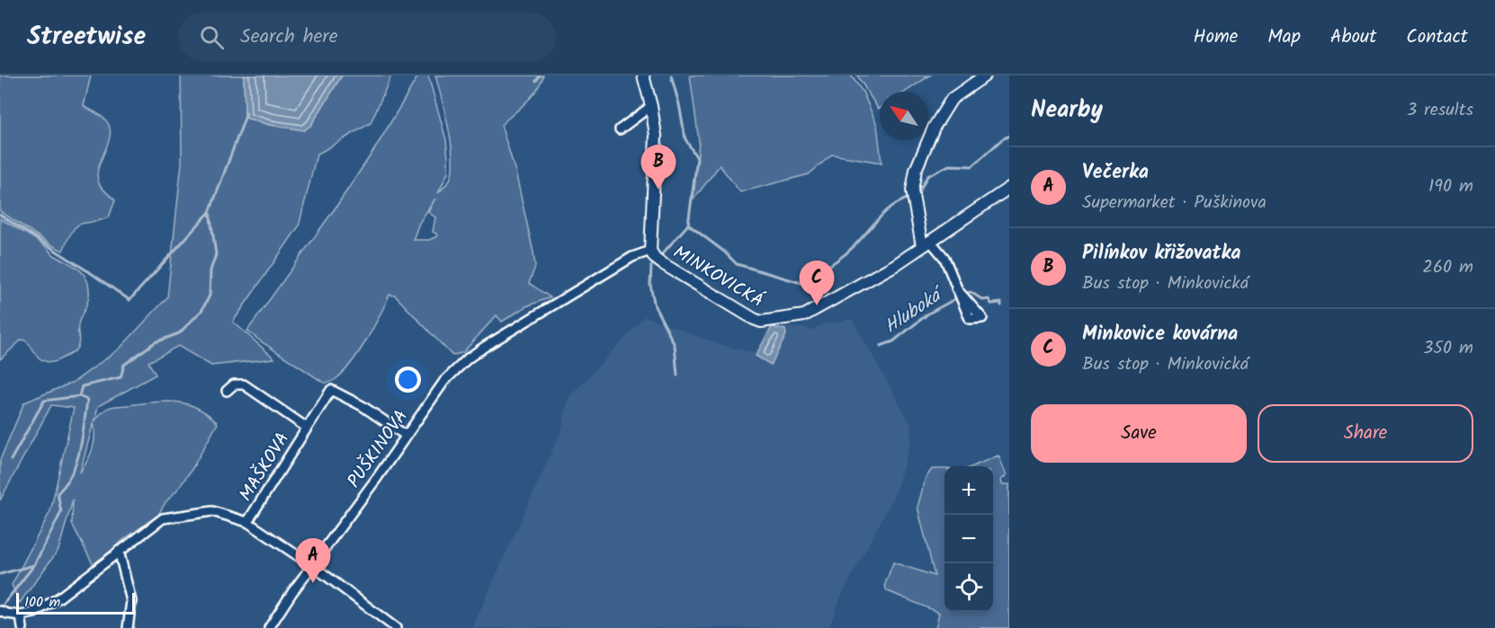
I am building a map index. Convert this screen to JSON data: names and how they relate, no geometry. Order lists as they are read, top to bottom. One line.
{"streets":{"street":["MINKOVICKÁ","PUŠKINOVA","MAŠKOVA"]},"crossings":[["MINKOVICKÁ","PUŠKINOVA"],["PUŠKINOVA","MAŠKOVA"]],"water":["Hluboká"],"scale_bar":"100 m","north":"top left","page":{"header":"Streetwise","search":"Search here","nav":["Home","Map","About","Contact"],"heading":["Nearby","3 results"],"pins":["B","C","A"],"list":[{"mark":"A","name":"Večerka","note":"Supermarket · Puškinova","value":"190 m"},{"mark":"B","name":"Pilínkov křižovatka","note":"Bus stop · Minkovická","value":"260 m"},{"mark":"C","name":"Minkovice kovárna","note":"Bus stop · Minkovická","value":"350 m"}],"buttons":["Save","Share"],"map_buttons":["+","−"],"scale":"100 m"}}
